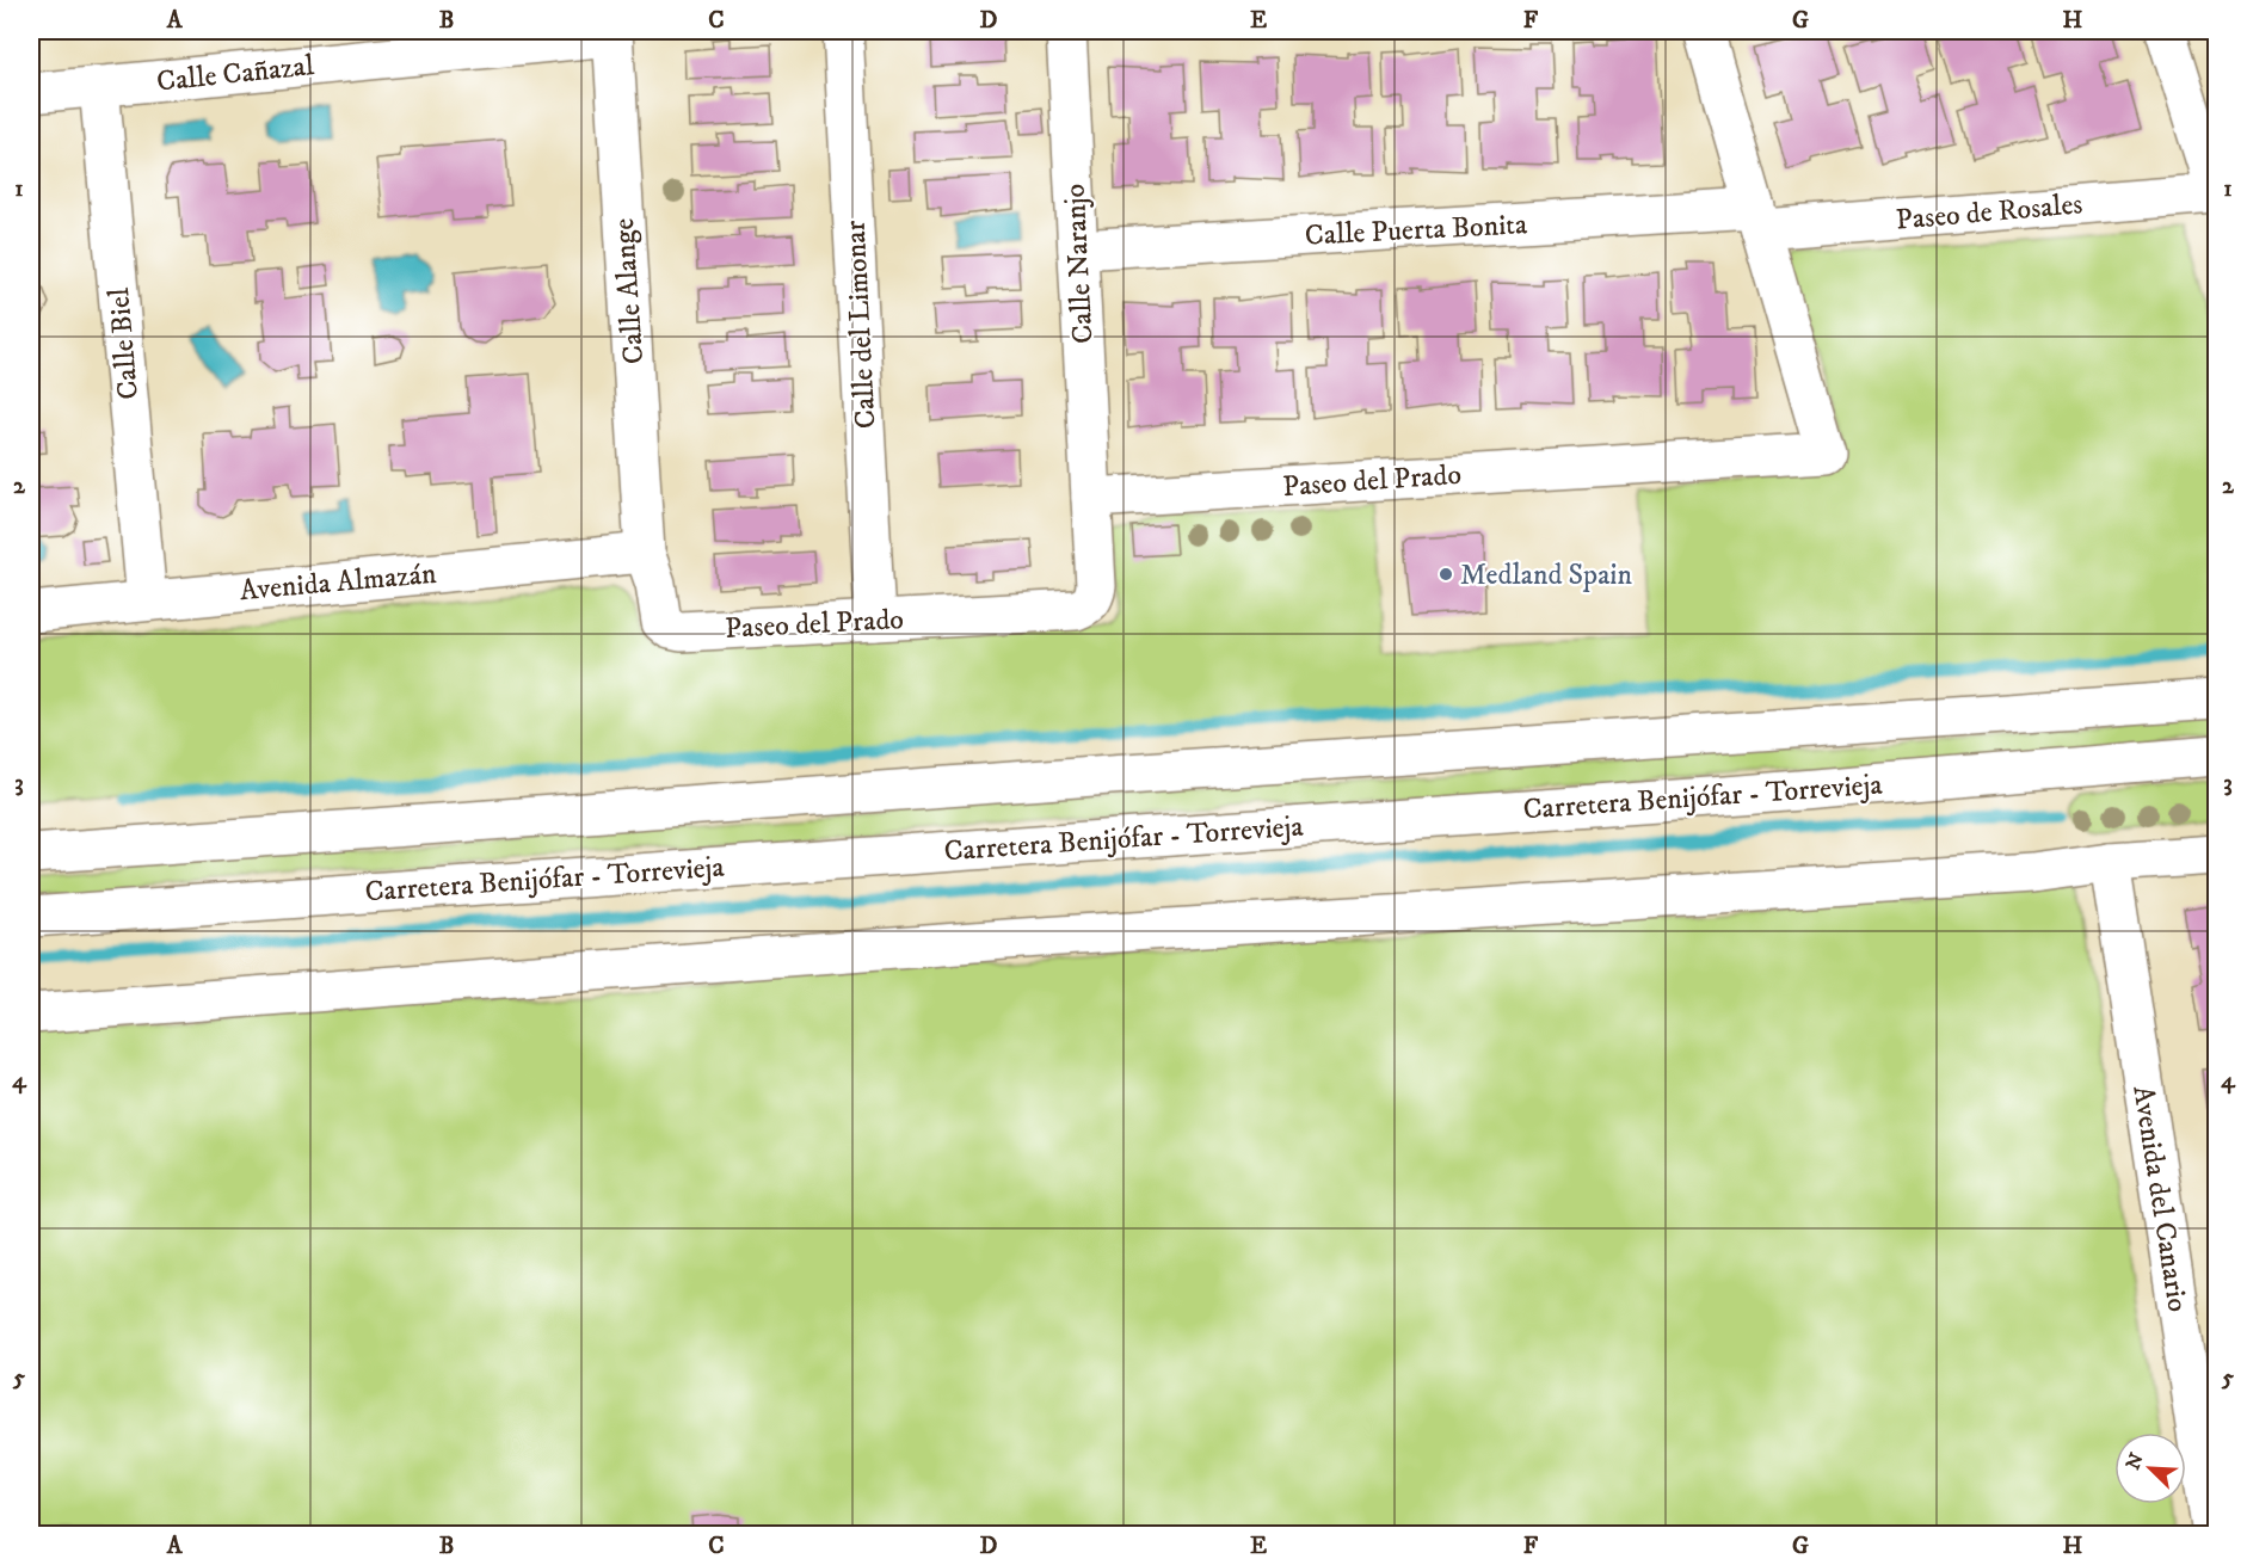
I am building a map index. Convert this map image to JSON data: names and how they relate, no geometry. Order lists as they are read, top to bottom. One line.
{"streets":{"street":["Calle Cañazal","Paseo de Rosales","Calle Puerta Bonita","Calle Naranjo","Calle Alange","Calle del Limonar","Calle Biel","Paseo del Prado","Avenida Almazán","Carretera Benijófar - Torrevieja","Avenida del Canario"]},"crossings":[["Calle Cañazal","Calle Alange"],["Calle Cañazal","Calle Biel"],["Paseo de Rosales","Calle Puerta Bonita"],["Paseo de Rosales","Paseo del Prado"],["Calle Puerta Bonita","Calle Naranjo"],["Calle Puerta Bonita","Paseo del Prado"],["Calle Naranjo","Paseo del Prado"],["Calle Alange","Paseo del Prado"],["Calle Alange","Avenida Almazán"],["Calle del Limonar","Paseo del Prado"],["Calle Biel","Avenida Almazán"],["Paseo del Prado","Avenida Almazán"]],"places":["Medland Spain"],"north":"top left","grid":{"columns":["A","B","C","D","E","F","G","H"],"rows":["1","2","3","4","5"]}}
